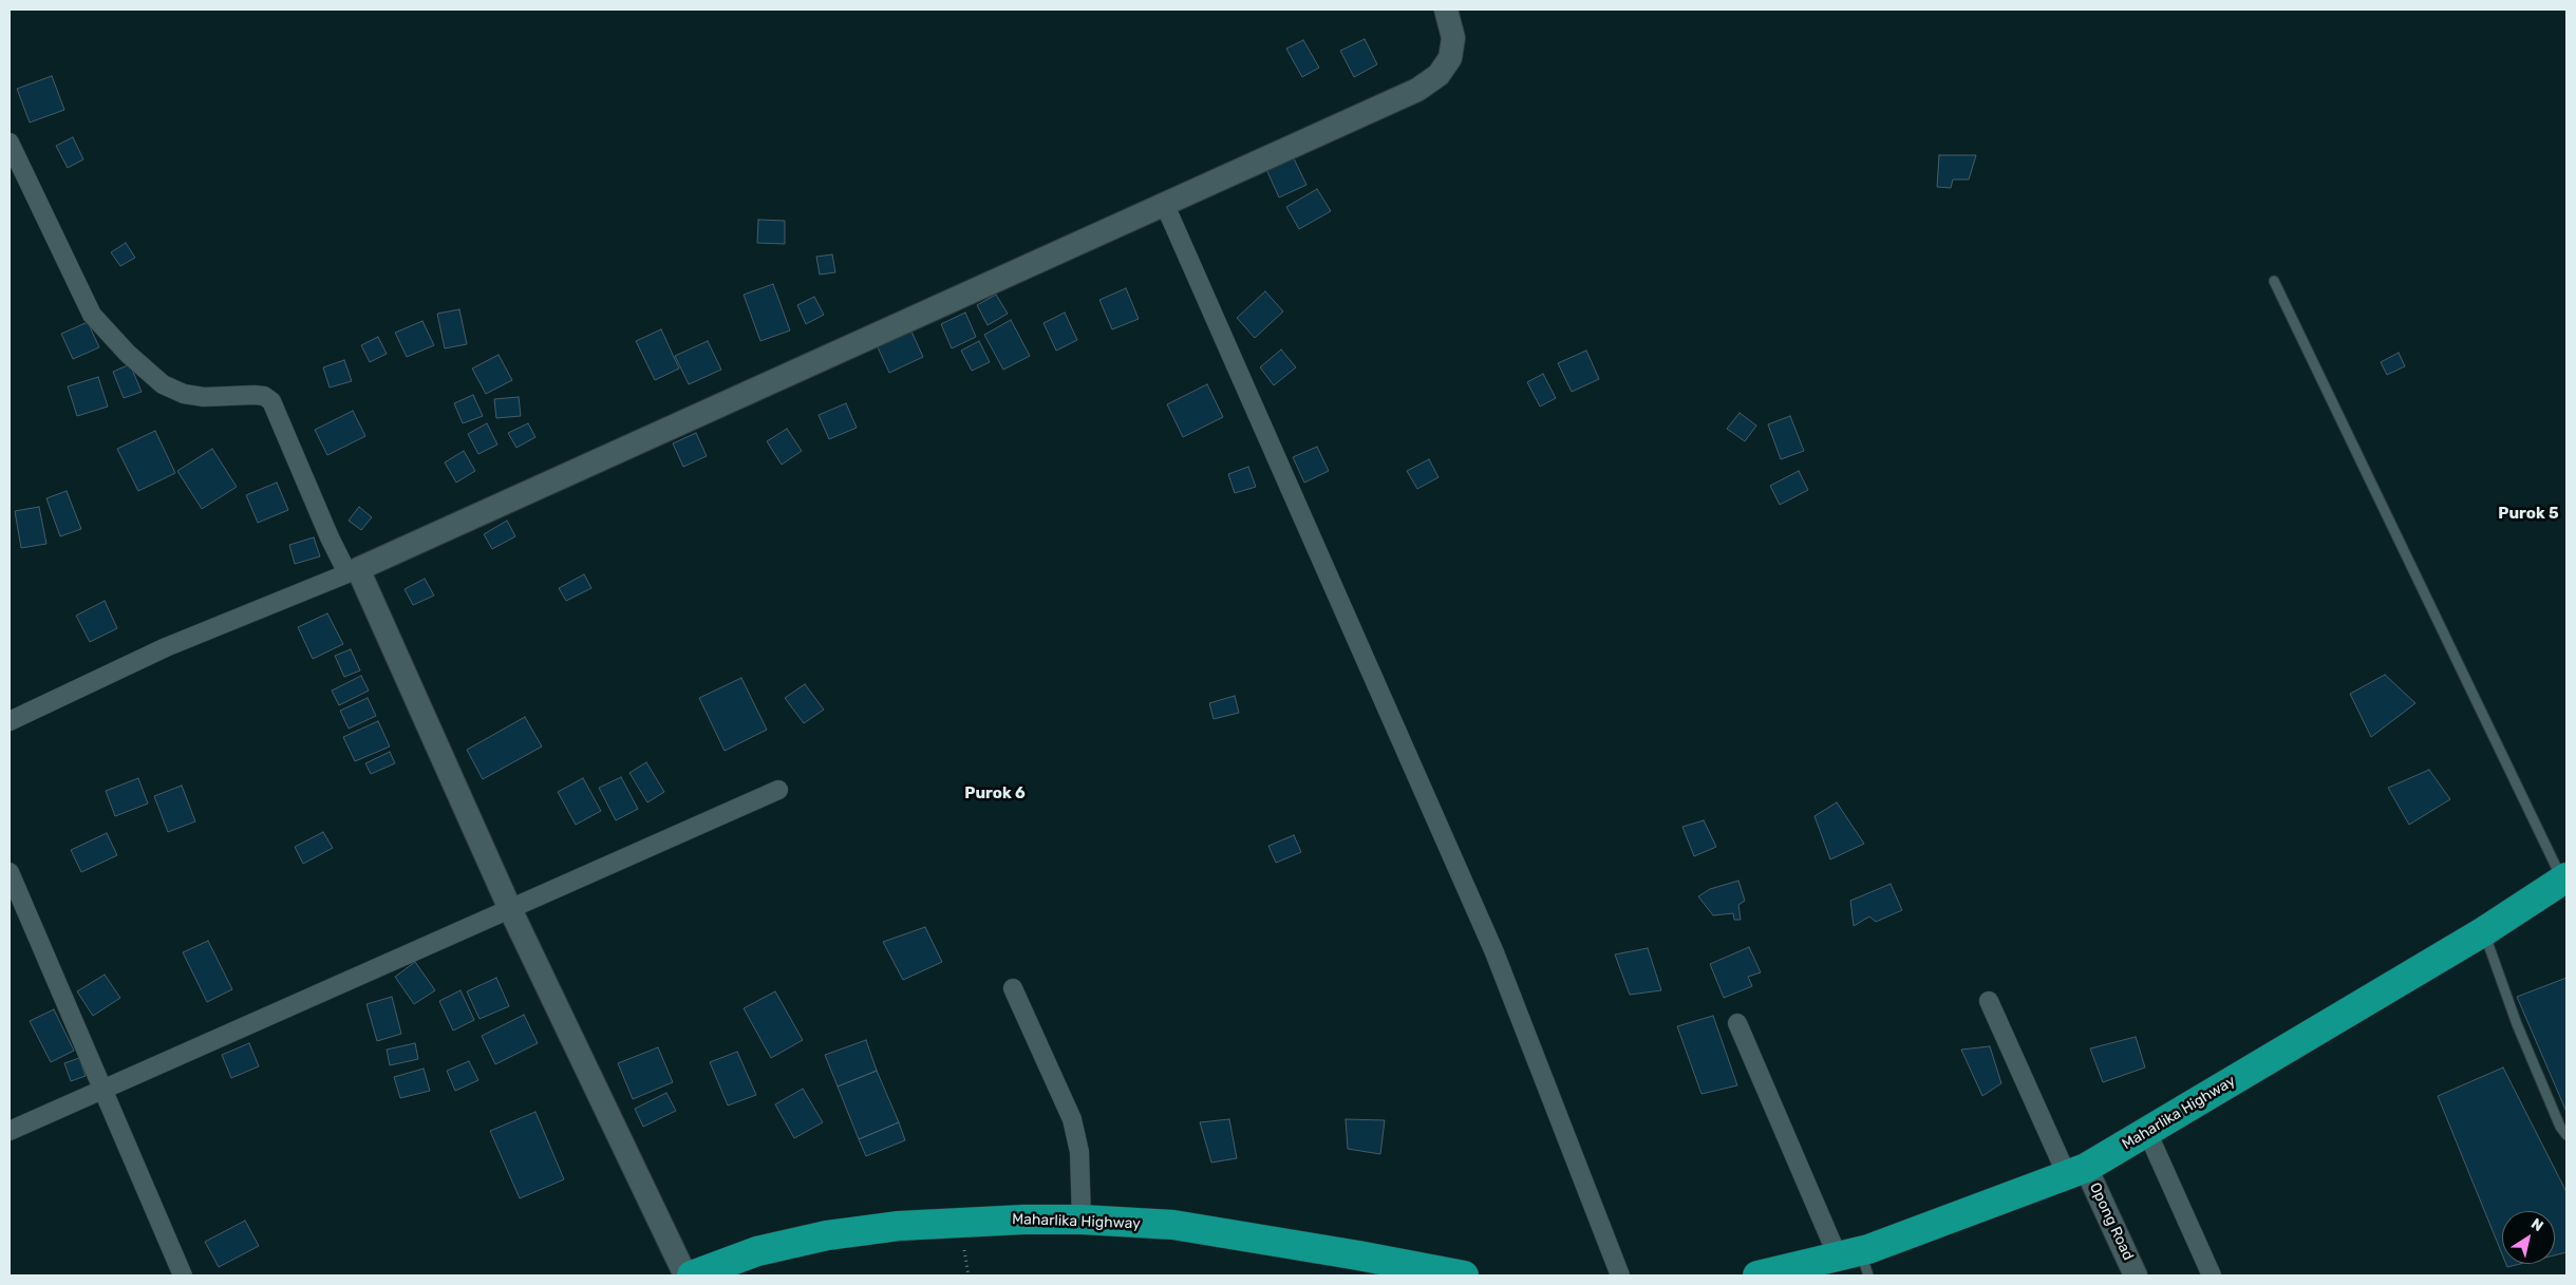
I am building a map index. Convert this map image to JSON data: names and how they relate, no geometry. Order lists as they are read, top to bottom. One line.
{"streets":{"highway":["Maharlika Highway"],"street":["Opong Road"]},"crossings":[["Maharlika Highway","Opong Road"]],"districts":["Purok 5","Purok 6"],"north":"top right"}
